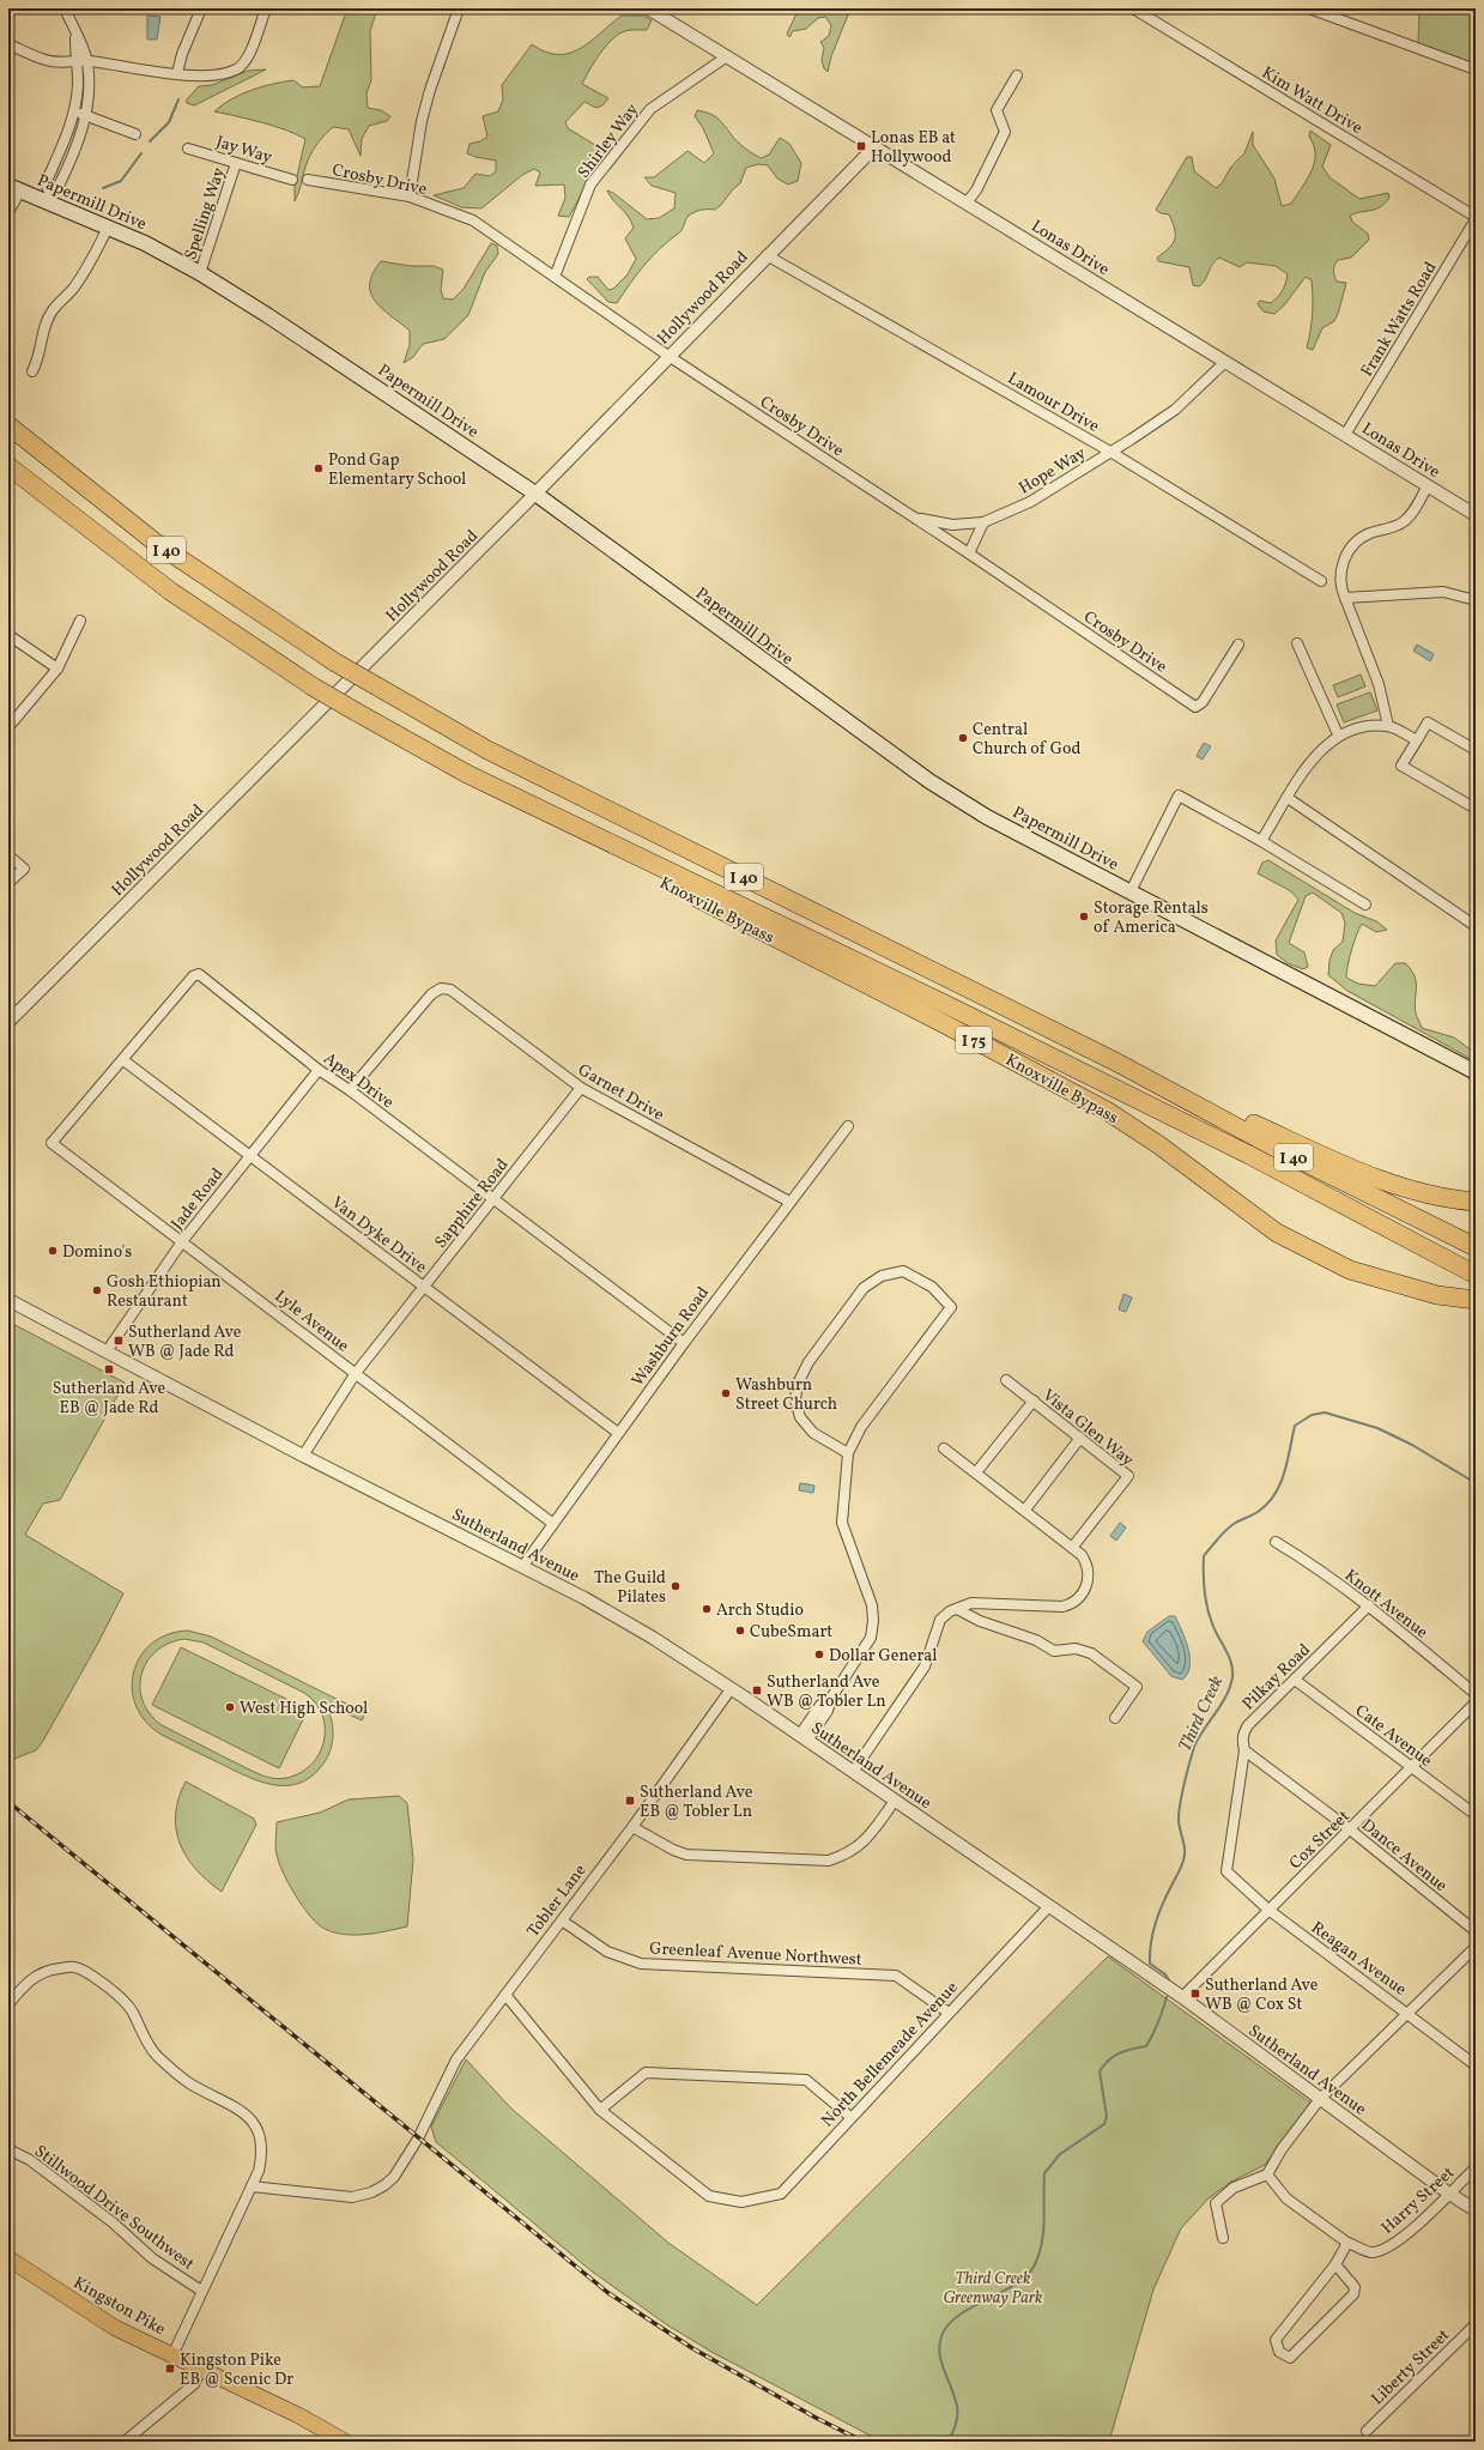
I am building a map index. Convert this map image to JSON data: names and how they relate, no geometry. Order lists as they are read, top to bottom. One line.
{"streets":{"highway":["I 40","Knoxville Bypass","I 75"],"main road":["Papermill Drive","Kingston Pike"],"street":["Kim Watt Drive","Shirley Way","Jay Way","Crosby Drive","Spelling Way","Lonas Drive","Hollywood Road","Frank Watts Road","Lamour Drive","Hope Way","Apex Drive","Garnet Drive","Jade Road","Sapphire Road","Van Dyke Drive","Lyle Avenue","Washburn Road","Vista Glen Way","Sutherland Avenue","Knott Avenue","Pilkay Road","Cate Avenue","Cox Street","Dance Avenue","Tobler Lane","Greenleaf Avenue Northwest","Reagan Avenue","North Bellemeade Avenue","Harry Street","Stillwood Drive Southwest","Liberty Street"]},"crossings":[["Kim Watt Drive","Frank Watts Road"],["Shirley Way","Crosby Drive"],["Shirley Way","Lonas Drive"],["Jay Way","Spelling Way"],["Crosby Drive","Hollywood Road"],["Crosby Drive","Hope Way"],["Papermill Drive","Spelling Way"],["Papermill Drive","Hollywood Road"],["Lonas Drive","Hollywood Road"],["Lonas Drive","Frank Watts Road"],["Lonas Drive","Hope Way"],["Hollywood Road","Lamour Drive"],["Lamour Drive","Hope Way"],["I 40","Knoxville Bypass"],["Apex Drive","Garnet Drive"],["Apex Drive","Jade Road"],["Apex Drive","Sapphire Road"],["Apex Drive","Van Dyke Drive"],["Apex Drive","Lyle Avenue"],["Apex Drive","Washburn Road"],["Garnet Drive","Sapphire Road"],["Garnet Drive","Washburn Road"],["Jade Road","Van Dyke Drive"],["Jade Road","Lyle Avenue"],["Jade Road","Sutherland Avenue"],["Sapphire Road","Van Dyke Drive"],["Sapphire Road","Lyle Avenue"],["Sapphire Road","Sutherland Avenue"],["Van Dyke Drive","Washburn Road"],["Lyle Avenue","Washburn Road"],["Washburn Road","Sutherland Avenue"],["Sutherland Avenue","Cox Street"],["Sutherland Avenue","Tobler Lane"],["Sutherland Avenue","North Bellemeade Avenue"],["Sutherland Avenue","Harry Street"],["Knott Avenue","Pilkay Road"],["Pilkay Road","Cate Avenue"],["Pilkay Road","Dance Avenue"],["Pilkay Road","Reagan Avenue"],["Cate Avenue","Cox Street"],["Cox Street","Dance Avenue"],["Cox Street","Reagan Avenue"],["Tobler Lane","Greenleaf Avenue Northwest"],["Greenleaf Avenue Northwest","North Bellemeade Avenue"]],"water":["Third Creek"],"parks":["Third Creek Greenway Park"],"places":{"transit":["Lonas EB at Hollywood","Sutherland Ave WB @ Jade Rd","Sutherland Ave EB @ Jade Rd","Sutherland Ave WB @ Tobler Ln","Sutherland Ave EB @ Tobler Ln","Sutherland Ave WB @ Cox St","Kingston Pike EB @ Scenic Dr"],"other":["Pond Gap Elementary School","Central Church of God","Storage Rentals of America","Domino's","Gosh Ethiopian Restaurant","Washburn Street Church","The Guild Pilates","Arch Studio","CubeSmart","Dollar General","West High School"]}}
